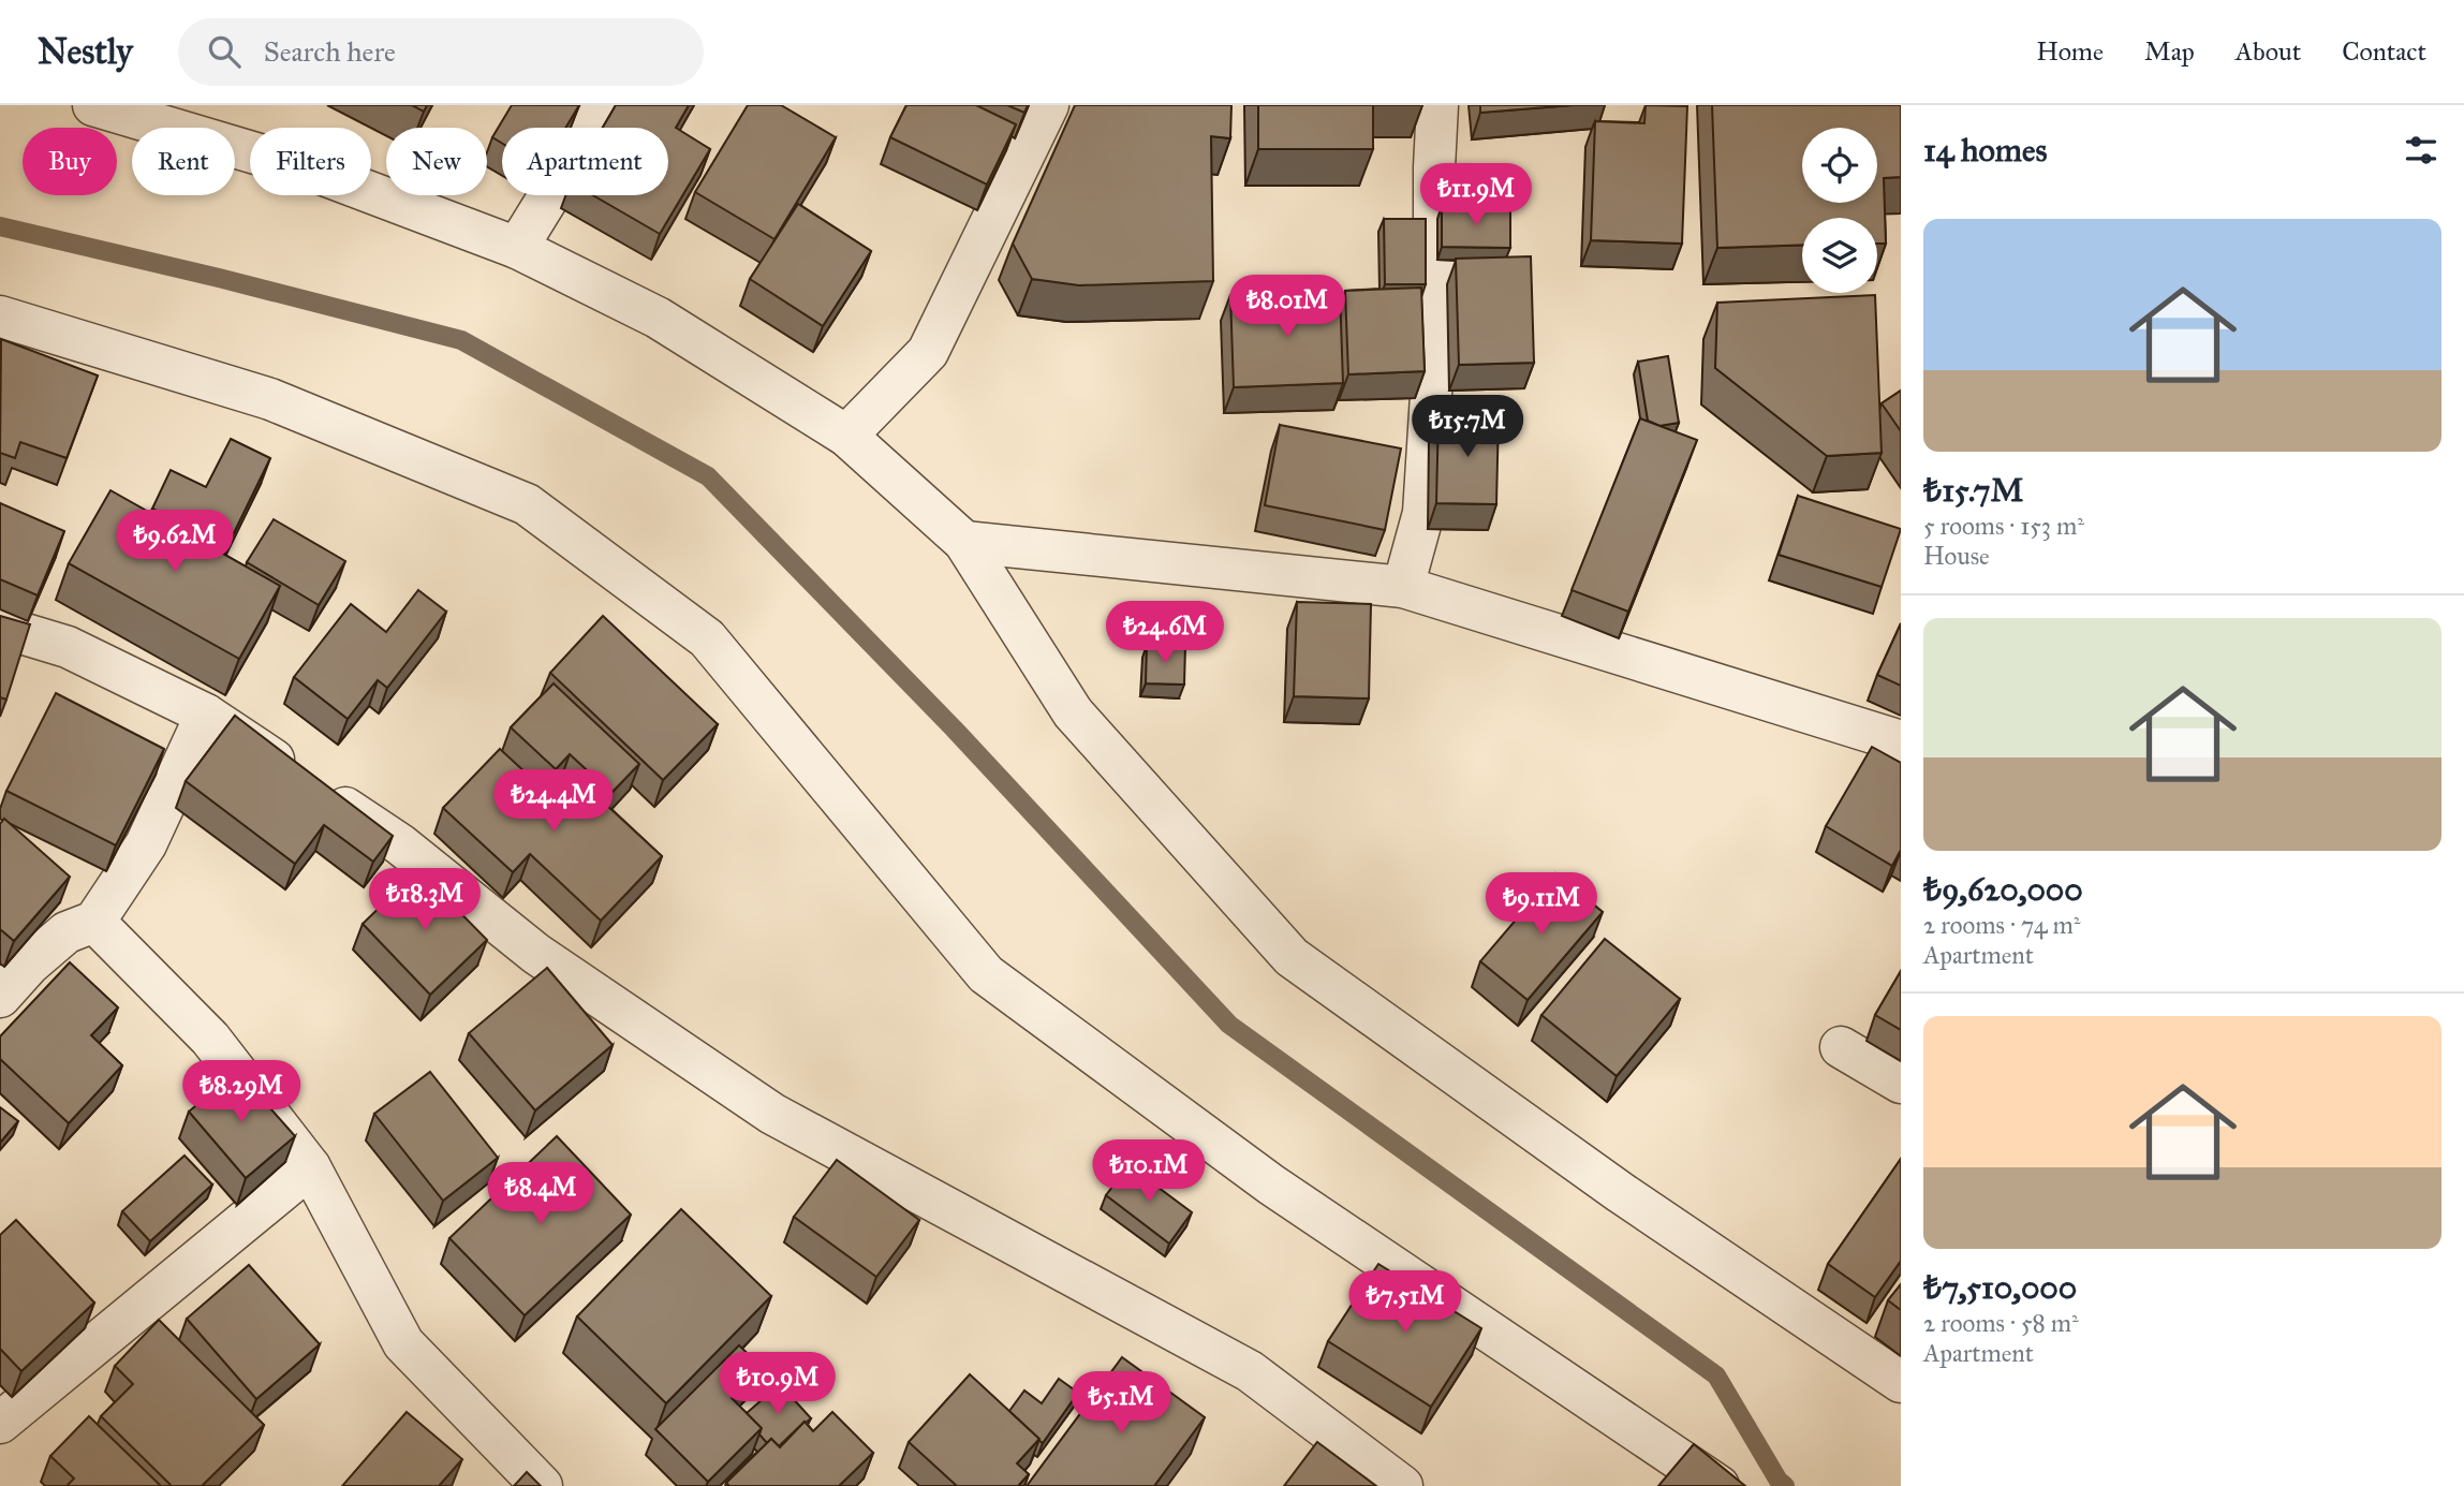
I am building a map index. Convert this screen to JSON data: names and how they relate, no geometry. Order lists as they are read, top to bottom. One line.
{"page":{"header":"Nestly","search":"Search here","nav":["Home","Map","About","Contact"],"heading":"14 homes","chip":["Buy","Rent","Filters","New","Apartment"],"price":["₺11.9M","₺8.01M","₺15.7M","₺9.62M","₺24.6M","₺24.4M","₺18.3M","₺9.11M","₺8.29M","₺10.1M","₺8.4M","₺7.51M","₺10.9M","₺5.1M"],"list":[{"name":"₺15.7M","note":"5 rooms · 153 m² · House"},{"name":"₺9,620,000","note":"2 rooms · 74 m² · Apartment"},{"name":"₺7,510,000","note":"2 rooms · 58 m² · Apartment"}]}}
